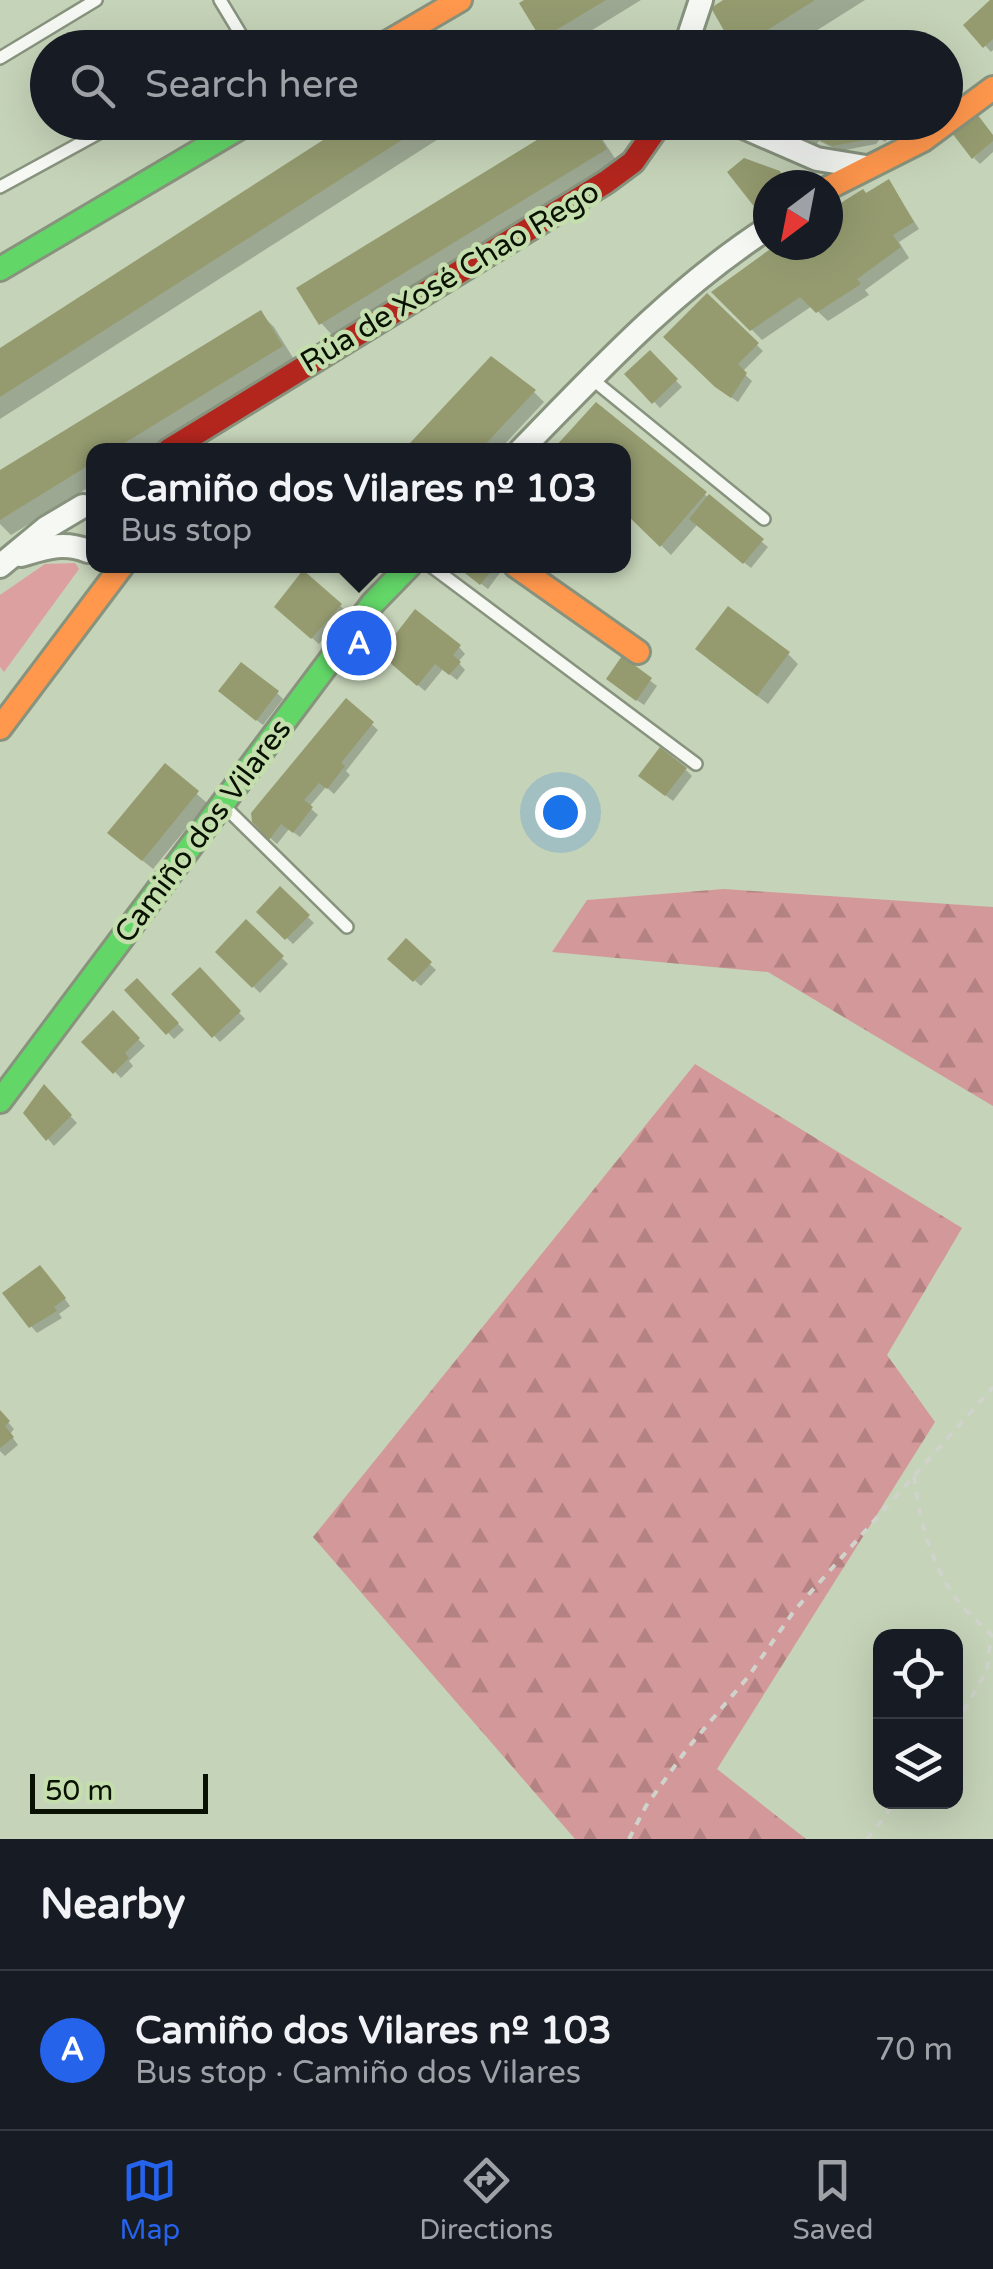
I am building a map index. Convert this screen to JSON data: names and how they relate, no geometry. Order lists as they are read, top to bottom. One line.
{"streets":{"street":["Rúa de Xosé Chao Rego","Camiño dos Vilares"]},"scale_bar":"50 m","north":"bottom left","page":{"search":"Search here","popup":["Camiño dos Vilares nº 103","Bus stop"],"pins":"A","scale":"50 m","heading":"Nearby","list":[{"mark":"A","name":"Camiño dos Vilares nº 103","note":"Bus stop · Camiño dos Vilares","value":"70 m"}],"nav":["Map","Directions","Saved"]}}
